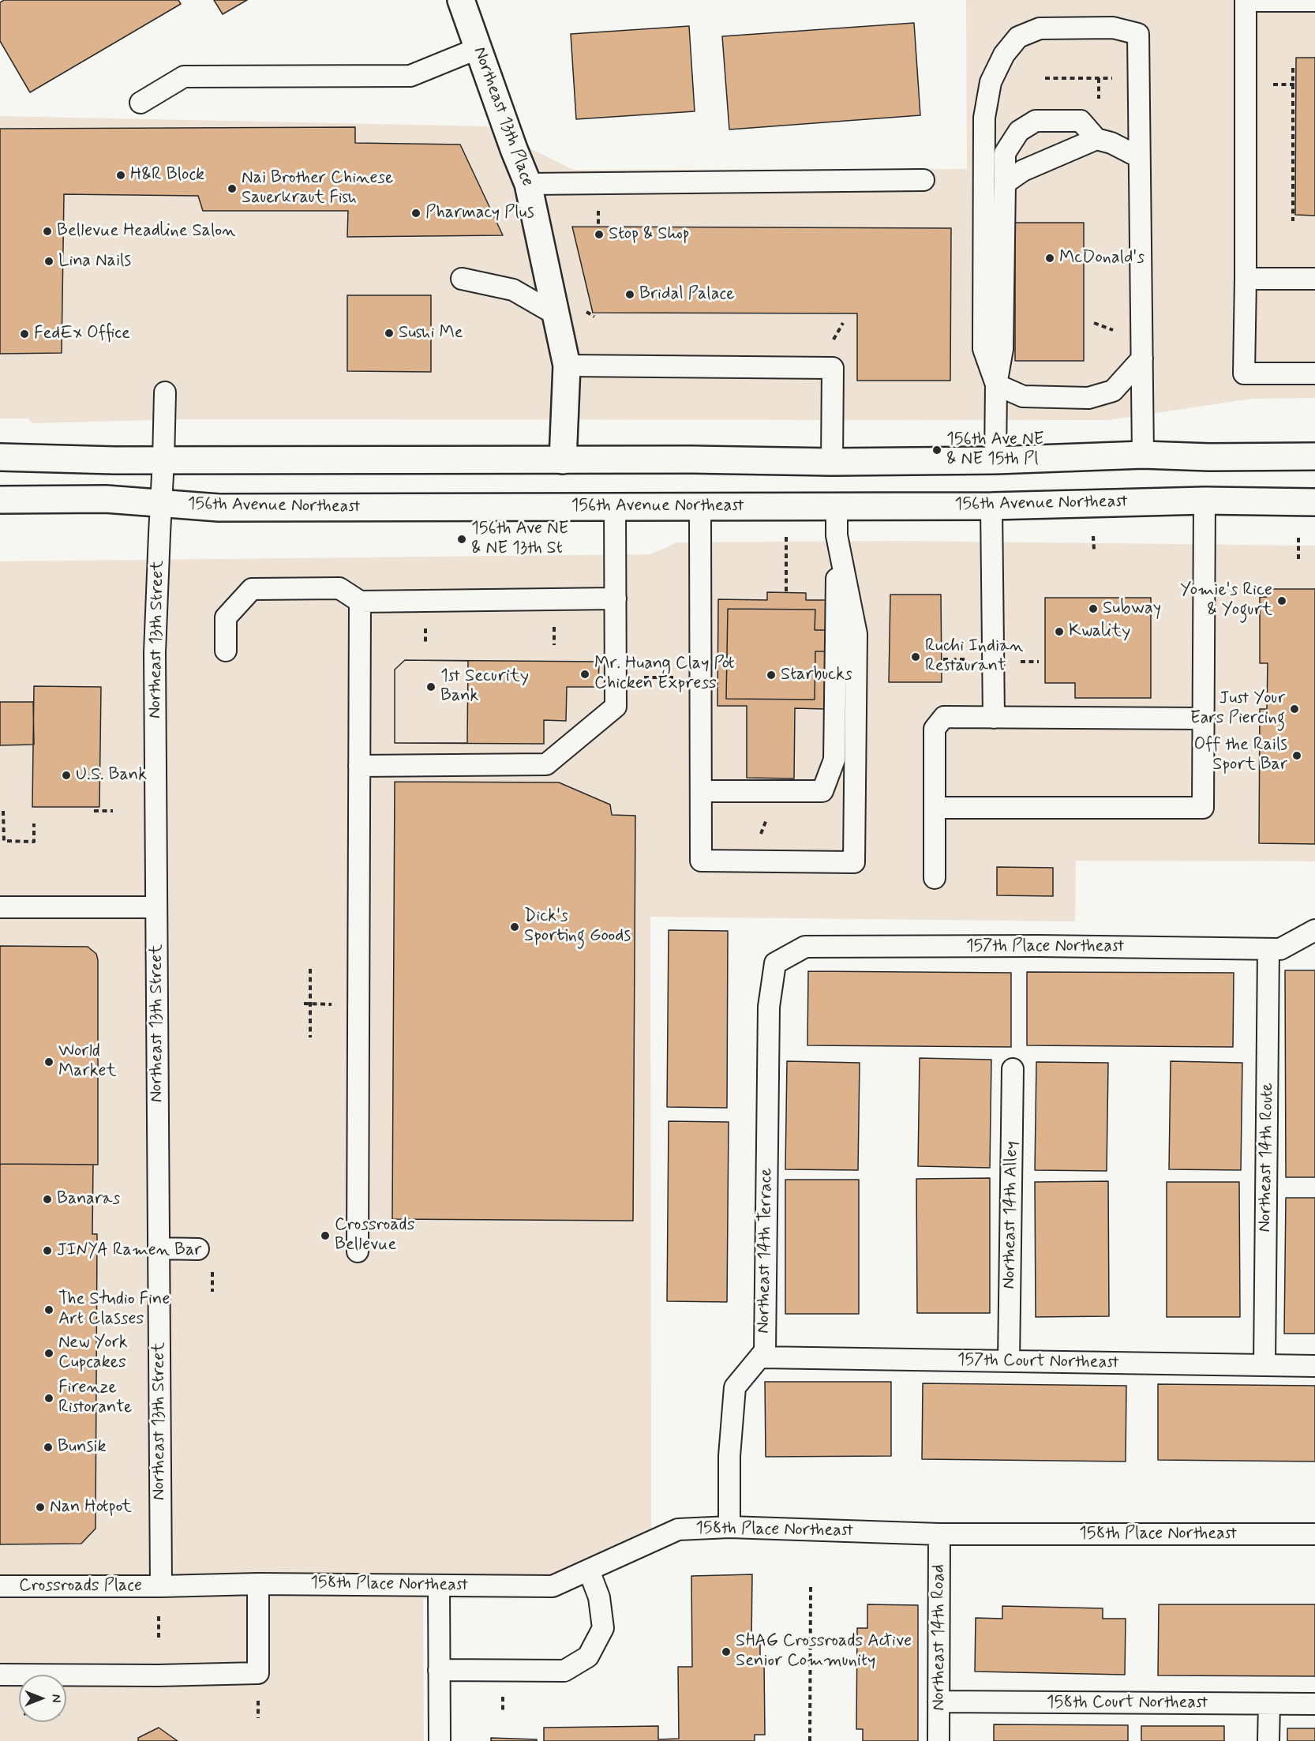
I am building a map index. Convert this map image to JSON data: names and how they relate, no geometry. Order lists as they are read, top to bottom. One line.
{"streets":{"main road":["Northeast 13th Place","156th Avenue Northeast"],"lane":["Northeast 13th Street","157th Place Northeast","Northeast 14th Route","Northeast 14th Alley","Northeast 14th Terrace","157th Court Northeast","158th Place Northeast","Crossroads Place","Northeast 14th Road","158th Court Northeast"]},"crossings":[["156th Avenue Northeast","Northeast 13th Street"],["Northeast 13th Street","158th Place Northeast"],["Northeast 13th Street","Crossroads Place"],["157th Place Northeast","Northeast 14th Route"],["157th Place Northeast","Northeast 14th Terrace"],["Northeast 14th Route","157th Court Northeast"],["Northeast 14th Alley","157th Court Northeast"],["Northeast 14th Terrace","157th Court Northeast"],["Northeast 14th Terrace","158th Place Northeast"],["158th Place Northeast","Crossroads Place"],["158th Place Northeast","Northeast 14th Road"],["Northeast 14th Road","158th Court Northeast"]],"places":["H&R Block","Nai Brother Chinese Sauerkraut Fish","Pharmacy Plus","Bellevue Headline Salon","Stop & Shop","McDonald's","Lina Nails","Bridal Palace","Sushi Me","FedEx Office","156th Ave NE & NE 15th Pl","156th Ave NE & NE 13th St","Yomie's Rice & Yogurt","Subway","Kwality","Ruchi Indian Restaurant","Mr. Huang Clay Pot Chicken Express","Starbucks","1st Security Bank","Just Your Ears Piercing","Off the Rails Sport Bar","U.S. Bank","Dick's Sporting Goods","World Market","Banaras","Crossroads Bellevue","JINYA Ramen Bar","The Studio Fine Art Classes","New York Cupcakes","Firenze Ristorante","Bunsik","Nan Hotpot","SHAG Crossroads Active Senior Community"],"north":"right"}
